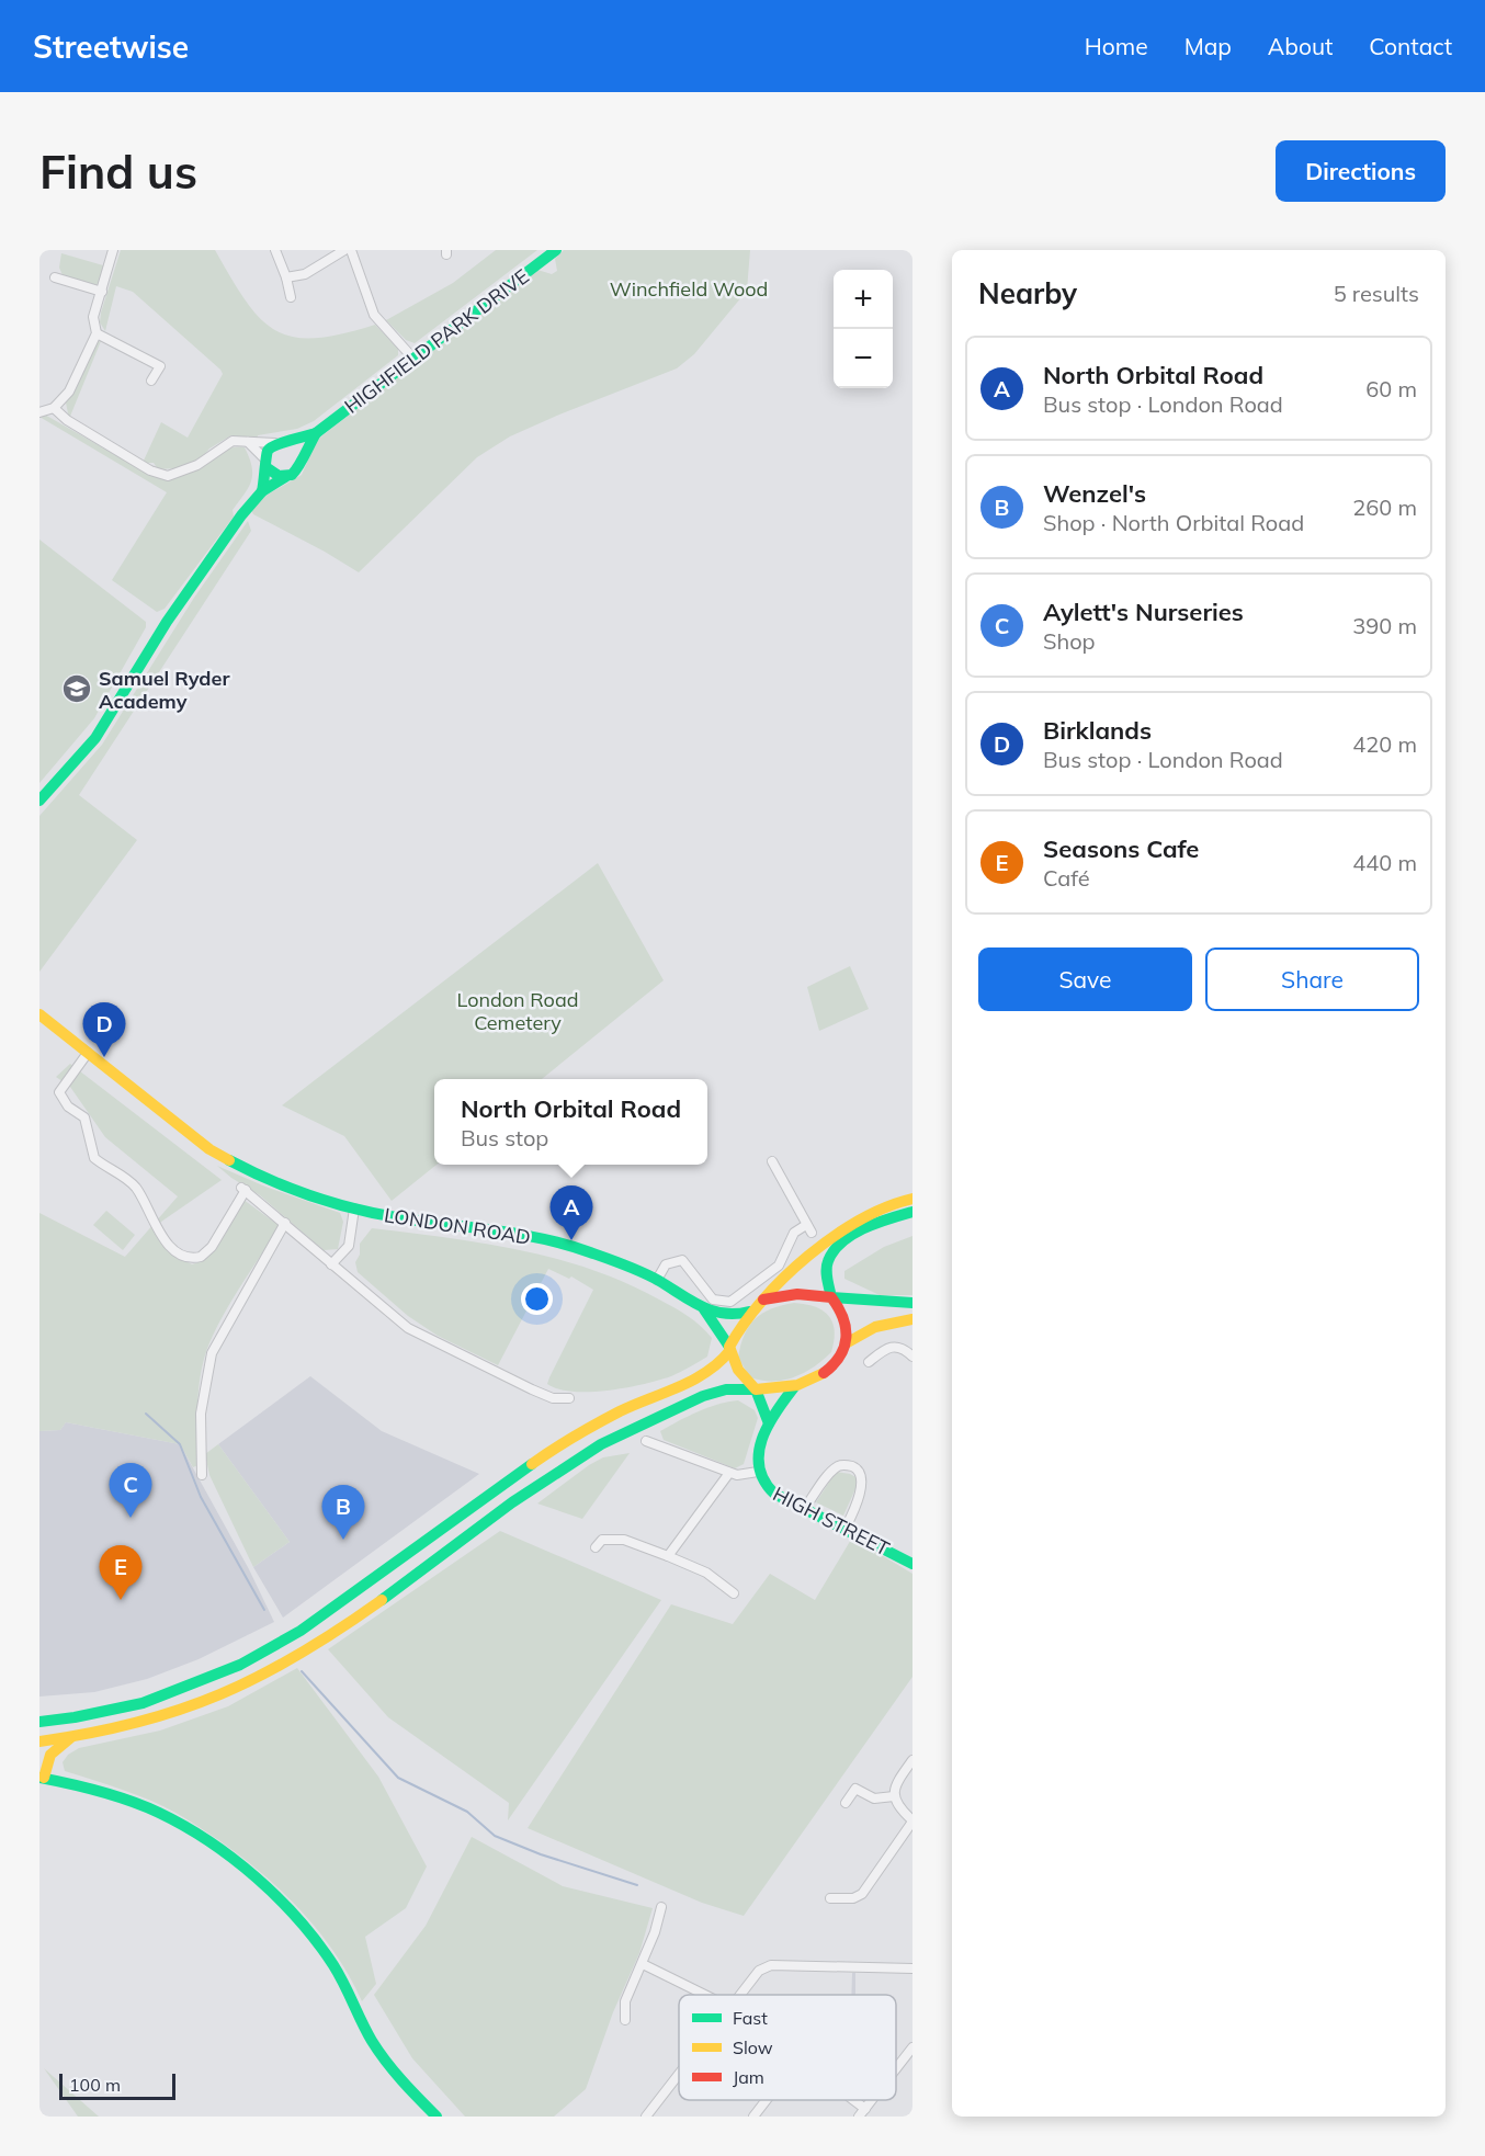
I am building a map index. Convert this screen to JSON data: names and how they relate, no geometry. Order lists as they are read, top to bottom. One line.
{"streets":{"main road":["HIGHFIELD PARK DRIVE","LONDON ROAD","HIGH STREET"]},"crossings":[["LONDON ROAD","HIGH STREET"]],"parks":["Winchfield Wood","London Road Cemetery"],"places":{"school or university":["Samuel Ryder Academy"]},"legend":["Fast","Slow","Jam"],"scale_bar":"100 m","page":{"header":"Streetwise","nav":["Home","Map","About","Contact"],"buttons":["Directions",["Save","Share"]],"title":"Find us","heading":["Nearby","5 results"],"map_buttons":["+","−"],"list":[{"mark":"A","name":"North Orbital Road","note":"Bus stop · London Road","value":"60 m"},{"mark":"B","name":"Wenzel's","note":"Shop · North Orbital Road","value":"260 m"},{"mark":"C","name":"Aylett's Nurseries","note":"Shop","value":"390 m"},{"mark":"D","name":"Birklands","note":"Bus stop · London Road","value":"420 m"},{"mark":"E","name":"Seasons Cafe","note":"Café","value":"440 m"}],"pins":["D","A","C","B","E"],"popup":["North Orbital Road","Bus stop"],"scale":"100 m"}}
